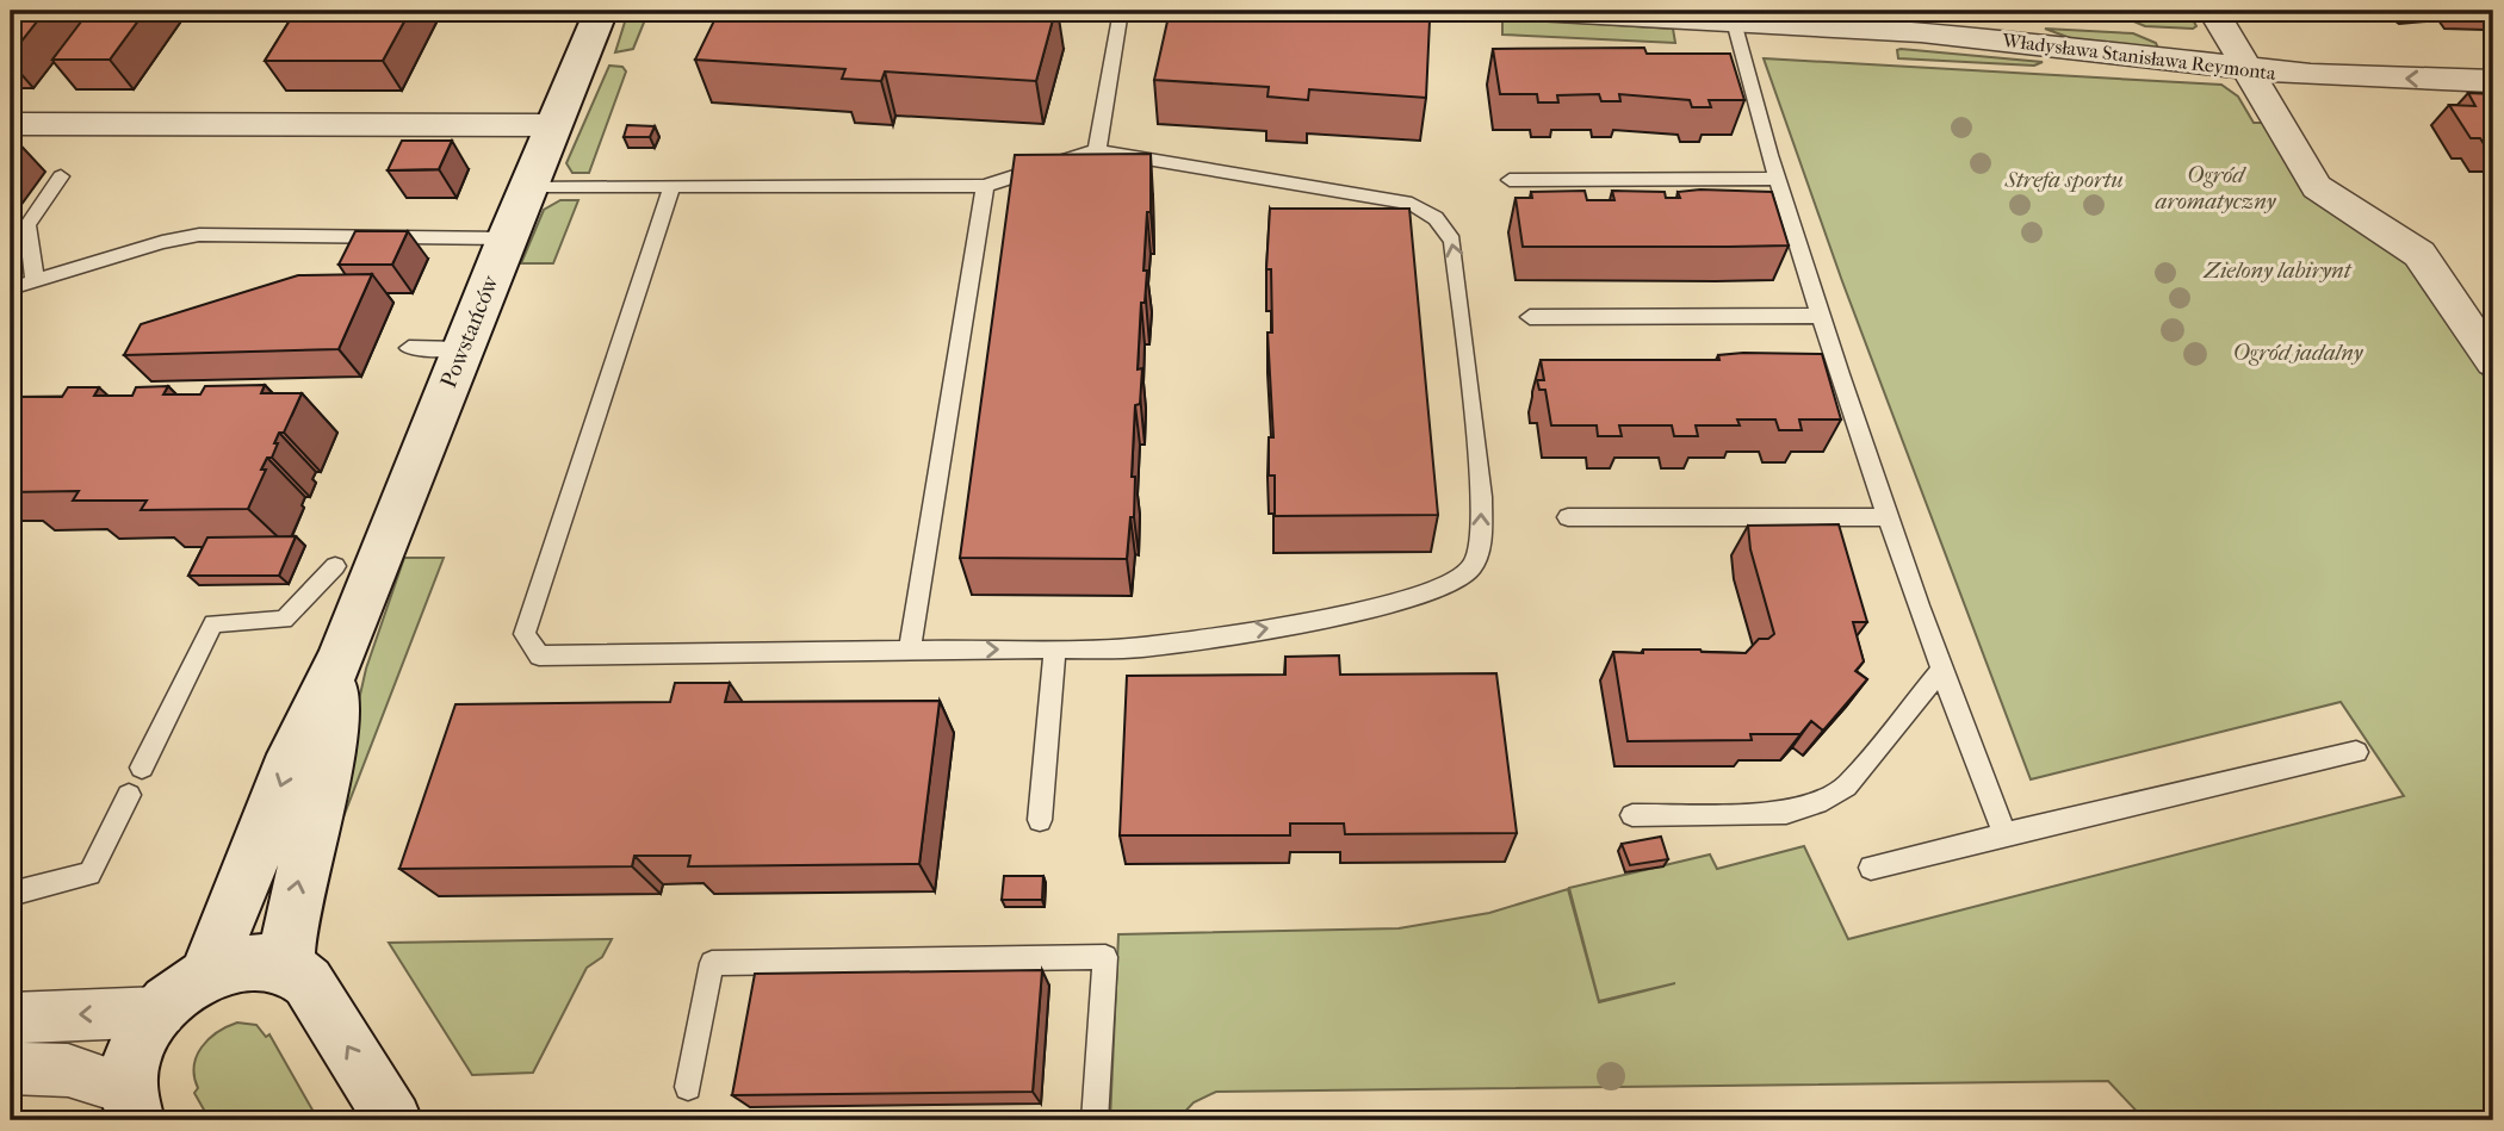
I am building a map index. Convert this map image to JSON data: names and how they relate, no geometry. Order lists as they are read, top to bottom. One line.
{"streets":{"street":["Władysława Stanisława Reymonta","Powstańców"]},"parks":["Ogród aromatyczny","Strefa sportu","Zielony labirynt","Ogród jadalny"]}
